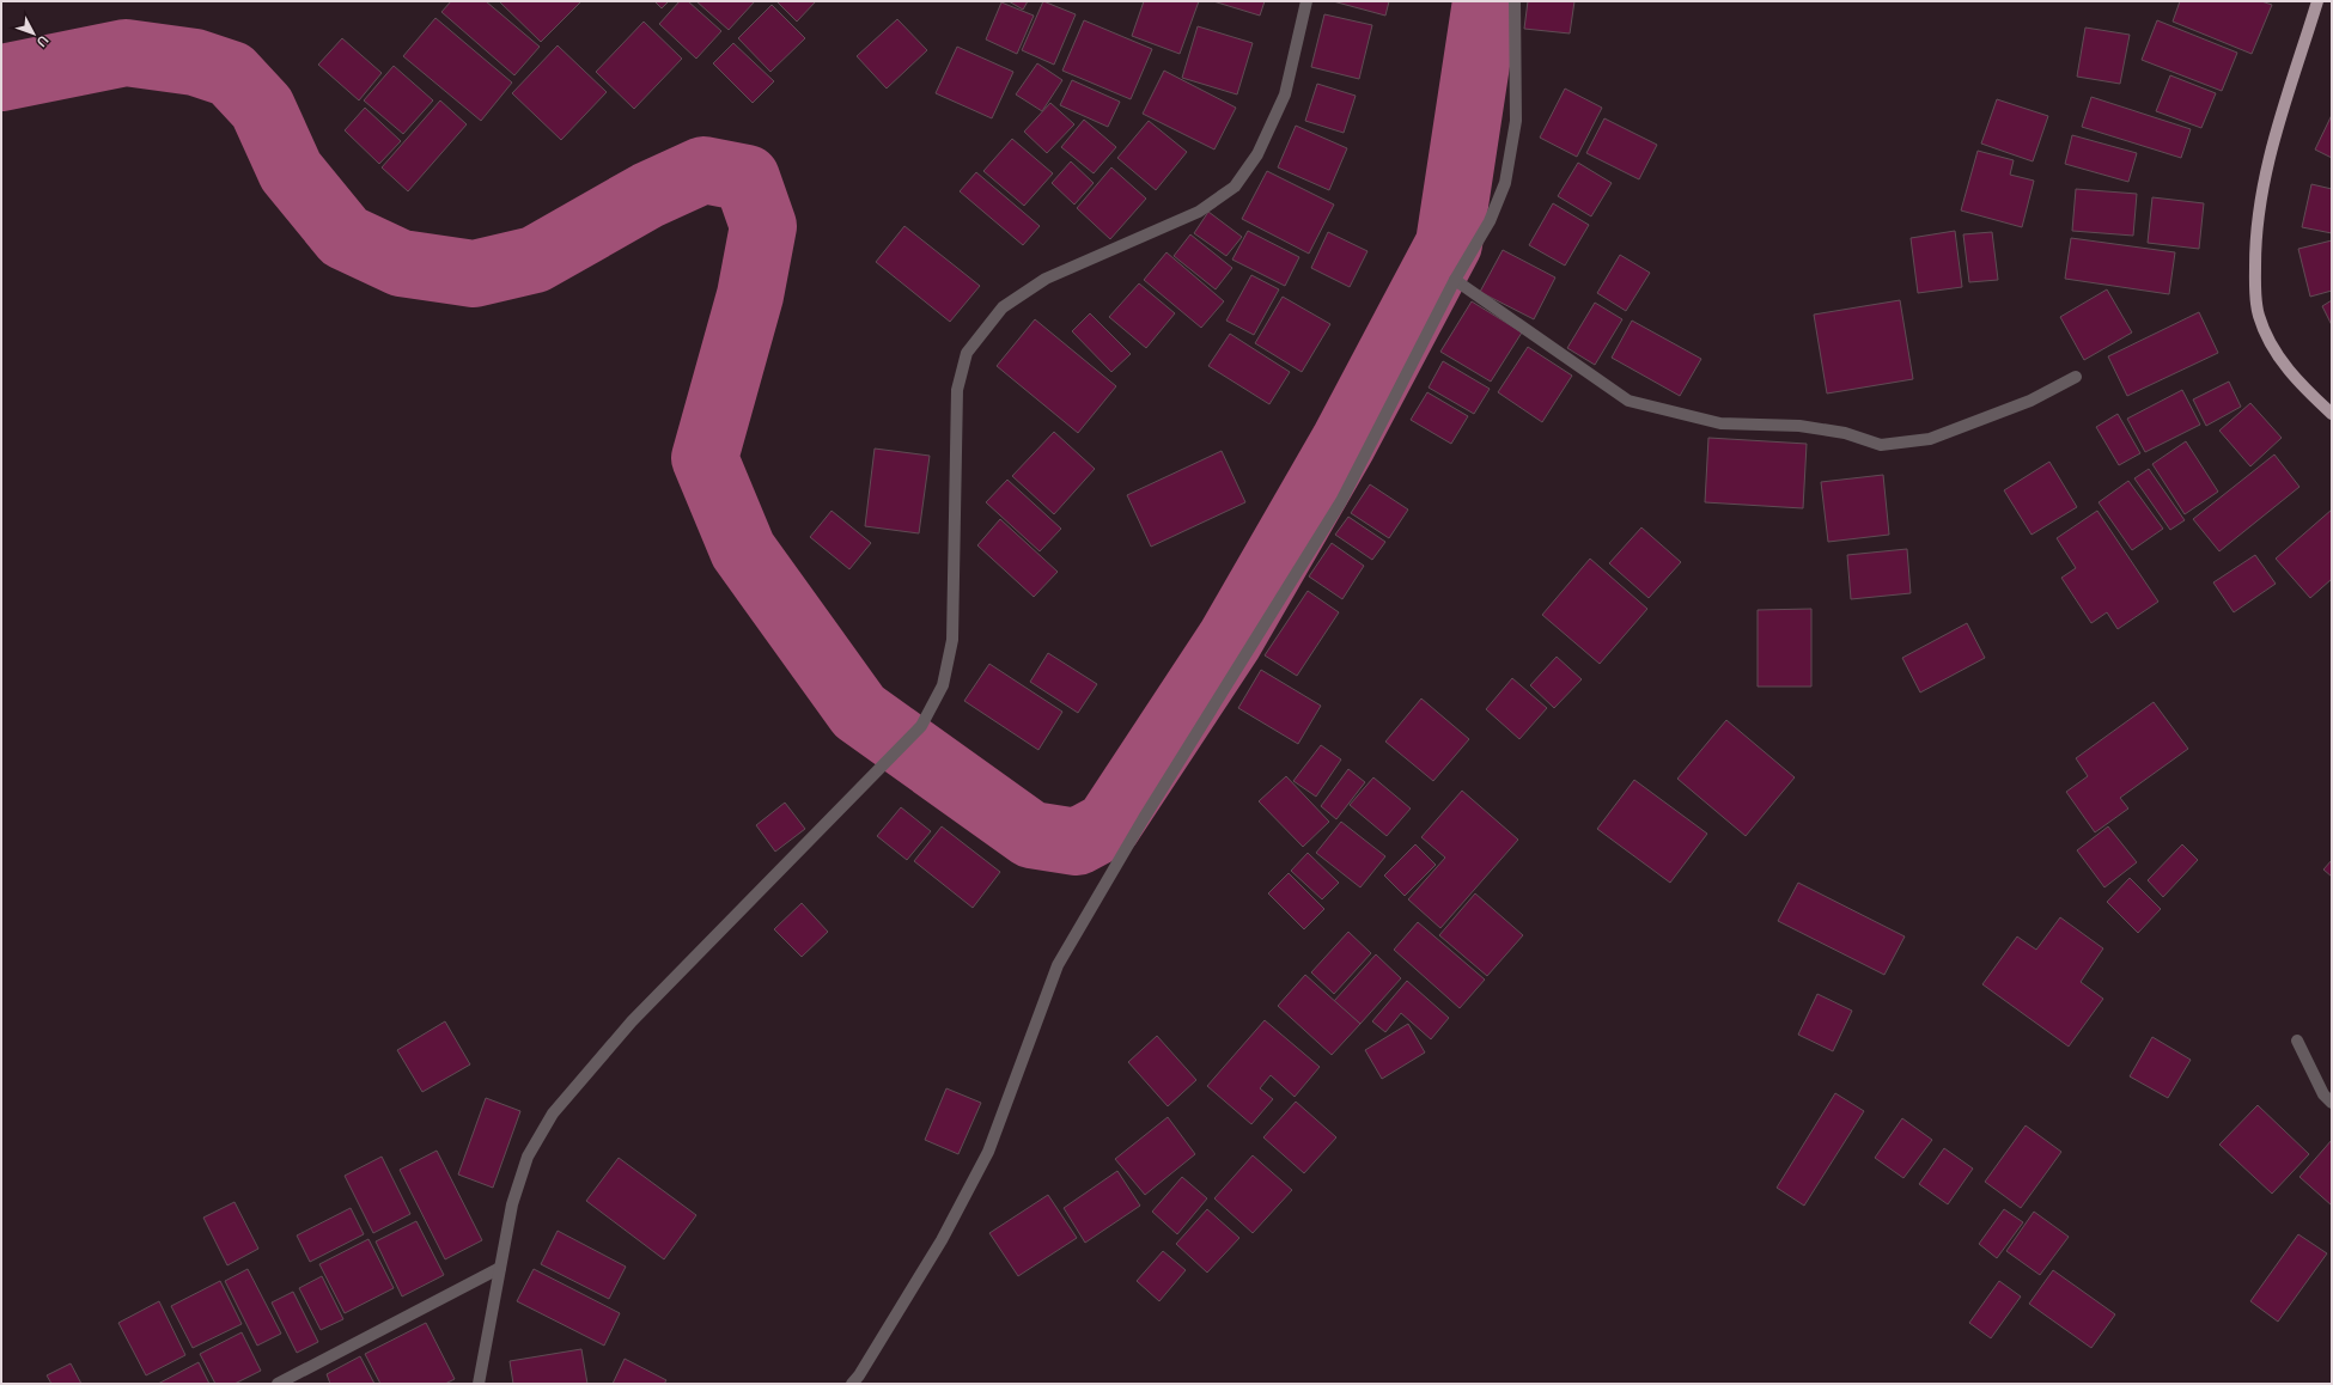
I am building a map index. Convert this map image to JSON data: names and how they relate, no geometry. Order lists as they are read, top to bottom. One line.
{"north":"bottom right"}
